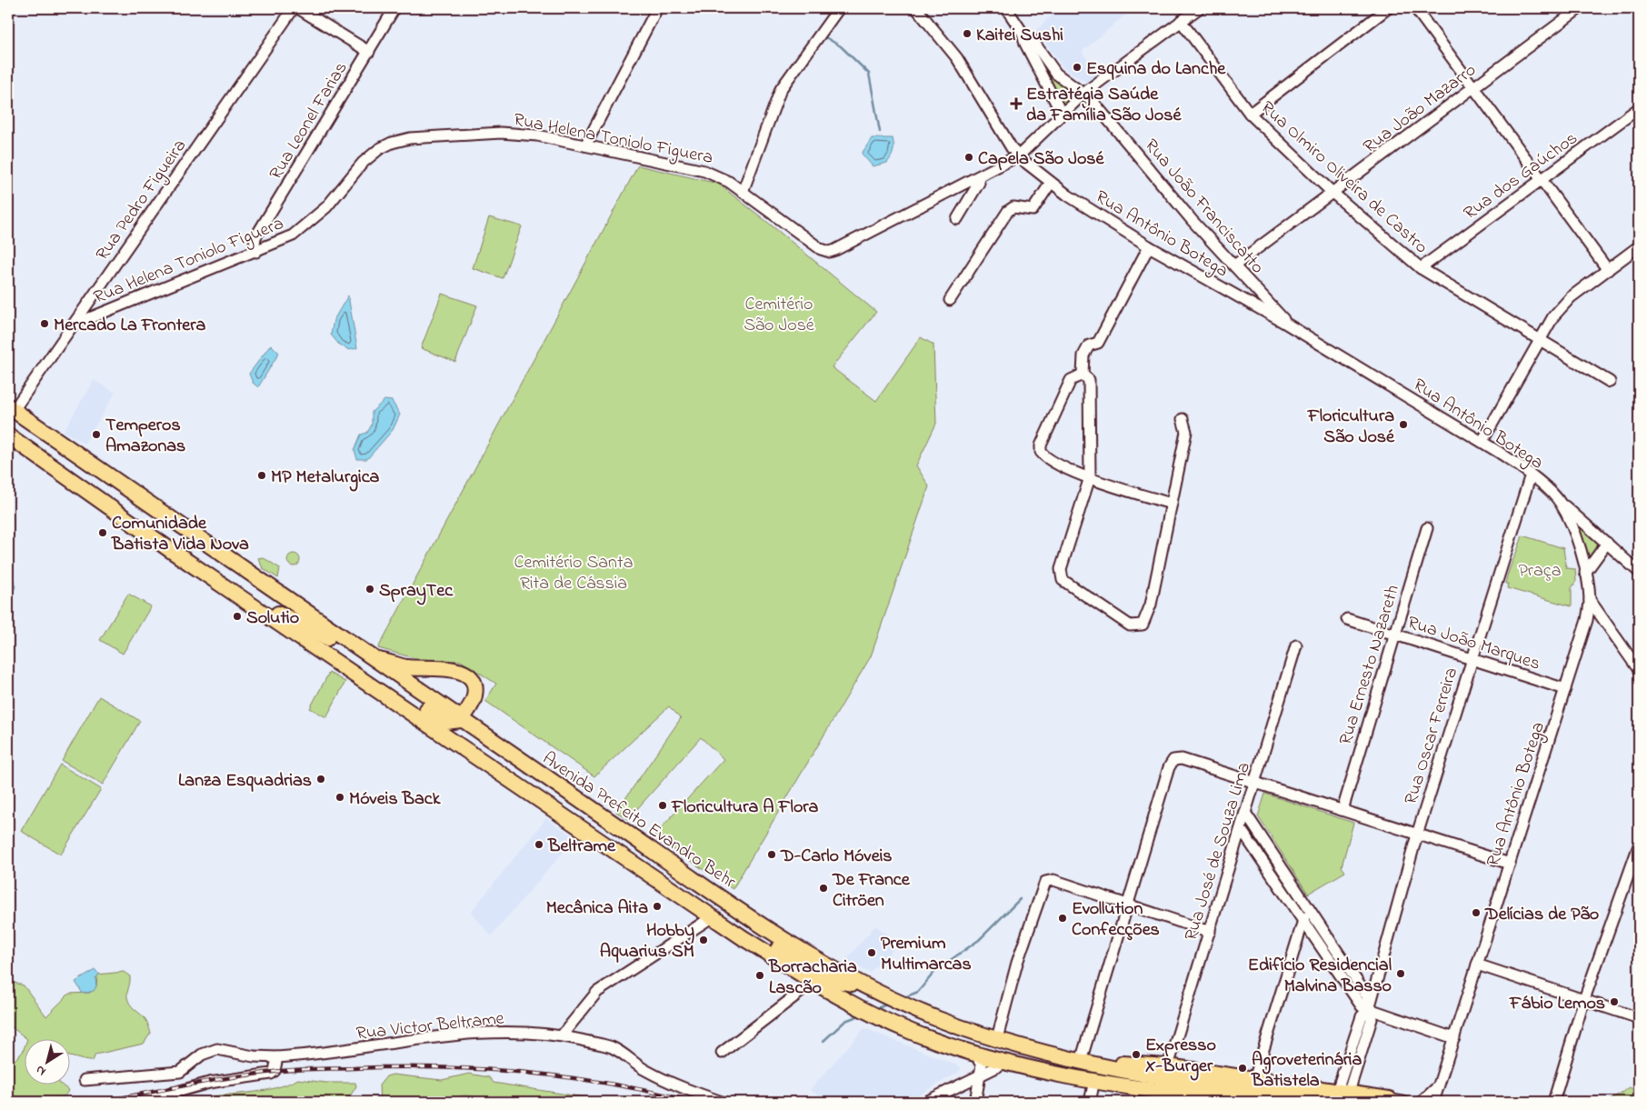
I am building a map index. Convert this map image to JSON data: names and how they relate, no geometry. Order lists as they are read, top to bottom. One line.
{"streets":{"highway":["Avenida Prefeito Evandro Behr"],"street":["Rua João Mazarro","Rua Leonel Farias","Rua Helena Toniolo Figuera","Rua dos Gaúchos","Rua Olmiro Oliveira de Castro","Rua Pedro Figueira","Rua João Franciscatto","Rua Antônio Botega","Rua João Marques","Rua Ernesto Nazareth","Rua Oscar Ferreira","Rua José de Souza Lima","Rua Victor Beltrame"]},"crossings":[["Rua João Mazarro","Rua Olmiro Oliveira de Castro"],["Rua João Mazarro","Rua João Franciscatto"],["Rua Leonel Farias","Rua Helena Toniolo Figuera"],["Rua Helena Toniolo Figuera","Rua Olmiro Oliveira de Castro"],["Rua Helena Toniolo Figuera","Rua Pedro Figueira"],["Rua Helena Toniolo Figuera","Rua João Franciscatto"],["Rua Helena Toniolo Figuera","Rua Antônio Botega"],["Rua dos Gaúchos","Rua Olmiro Oliveira de Castro"],["Rua Pedro Figueira","Avenida Prefeito Evandro Behr"],["Rua João Franciscatto","Rua Antônio Botega"],["Rua Antônio Botega","Rua João Marques"],["Rua Antônio Botega","Rua Oscar Ferreira"],["Rua João Marques","Rua Ernesto Nazareth"],["Rua João Marques","Rua Oscar Ferreira"]],"parks":["Cemitério São José","Cemitério Santa Rita de Cássia","Praça"],"places":{"other":["Kaitei Sushi","Esquina do Lanche","Capela São José","Mercado La Frontera","Floricultura São José","Temperos Amazonas","MP Metalurgica","Comunidade Batista Vida Nova","SprayTec","Solutio","Lanza Esquadrias","Móveis Back","Floricultura A Flora","Beltrame","D-Carlo Móveis","De France Citröen","Mecânica Aita","Delícias de Pão","Evollution Confecções","Hobby Aquarius SM","Premium Multimarcas","Edifício Residencial Malvina Basso","Borracharia Lascão","Fábio Lemos","Expresso X-Burger","Agroveterinária Batistela"],"health":["Estratégia Saúde da Família São José"]},"north":"bottom left"}
